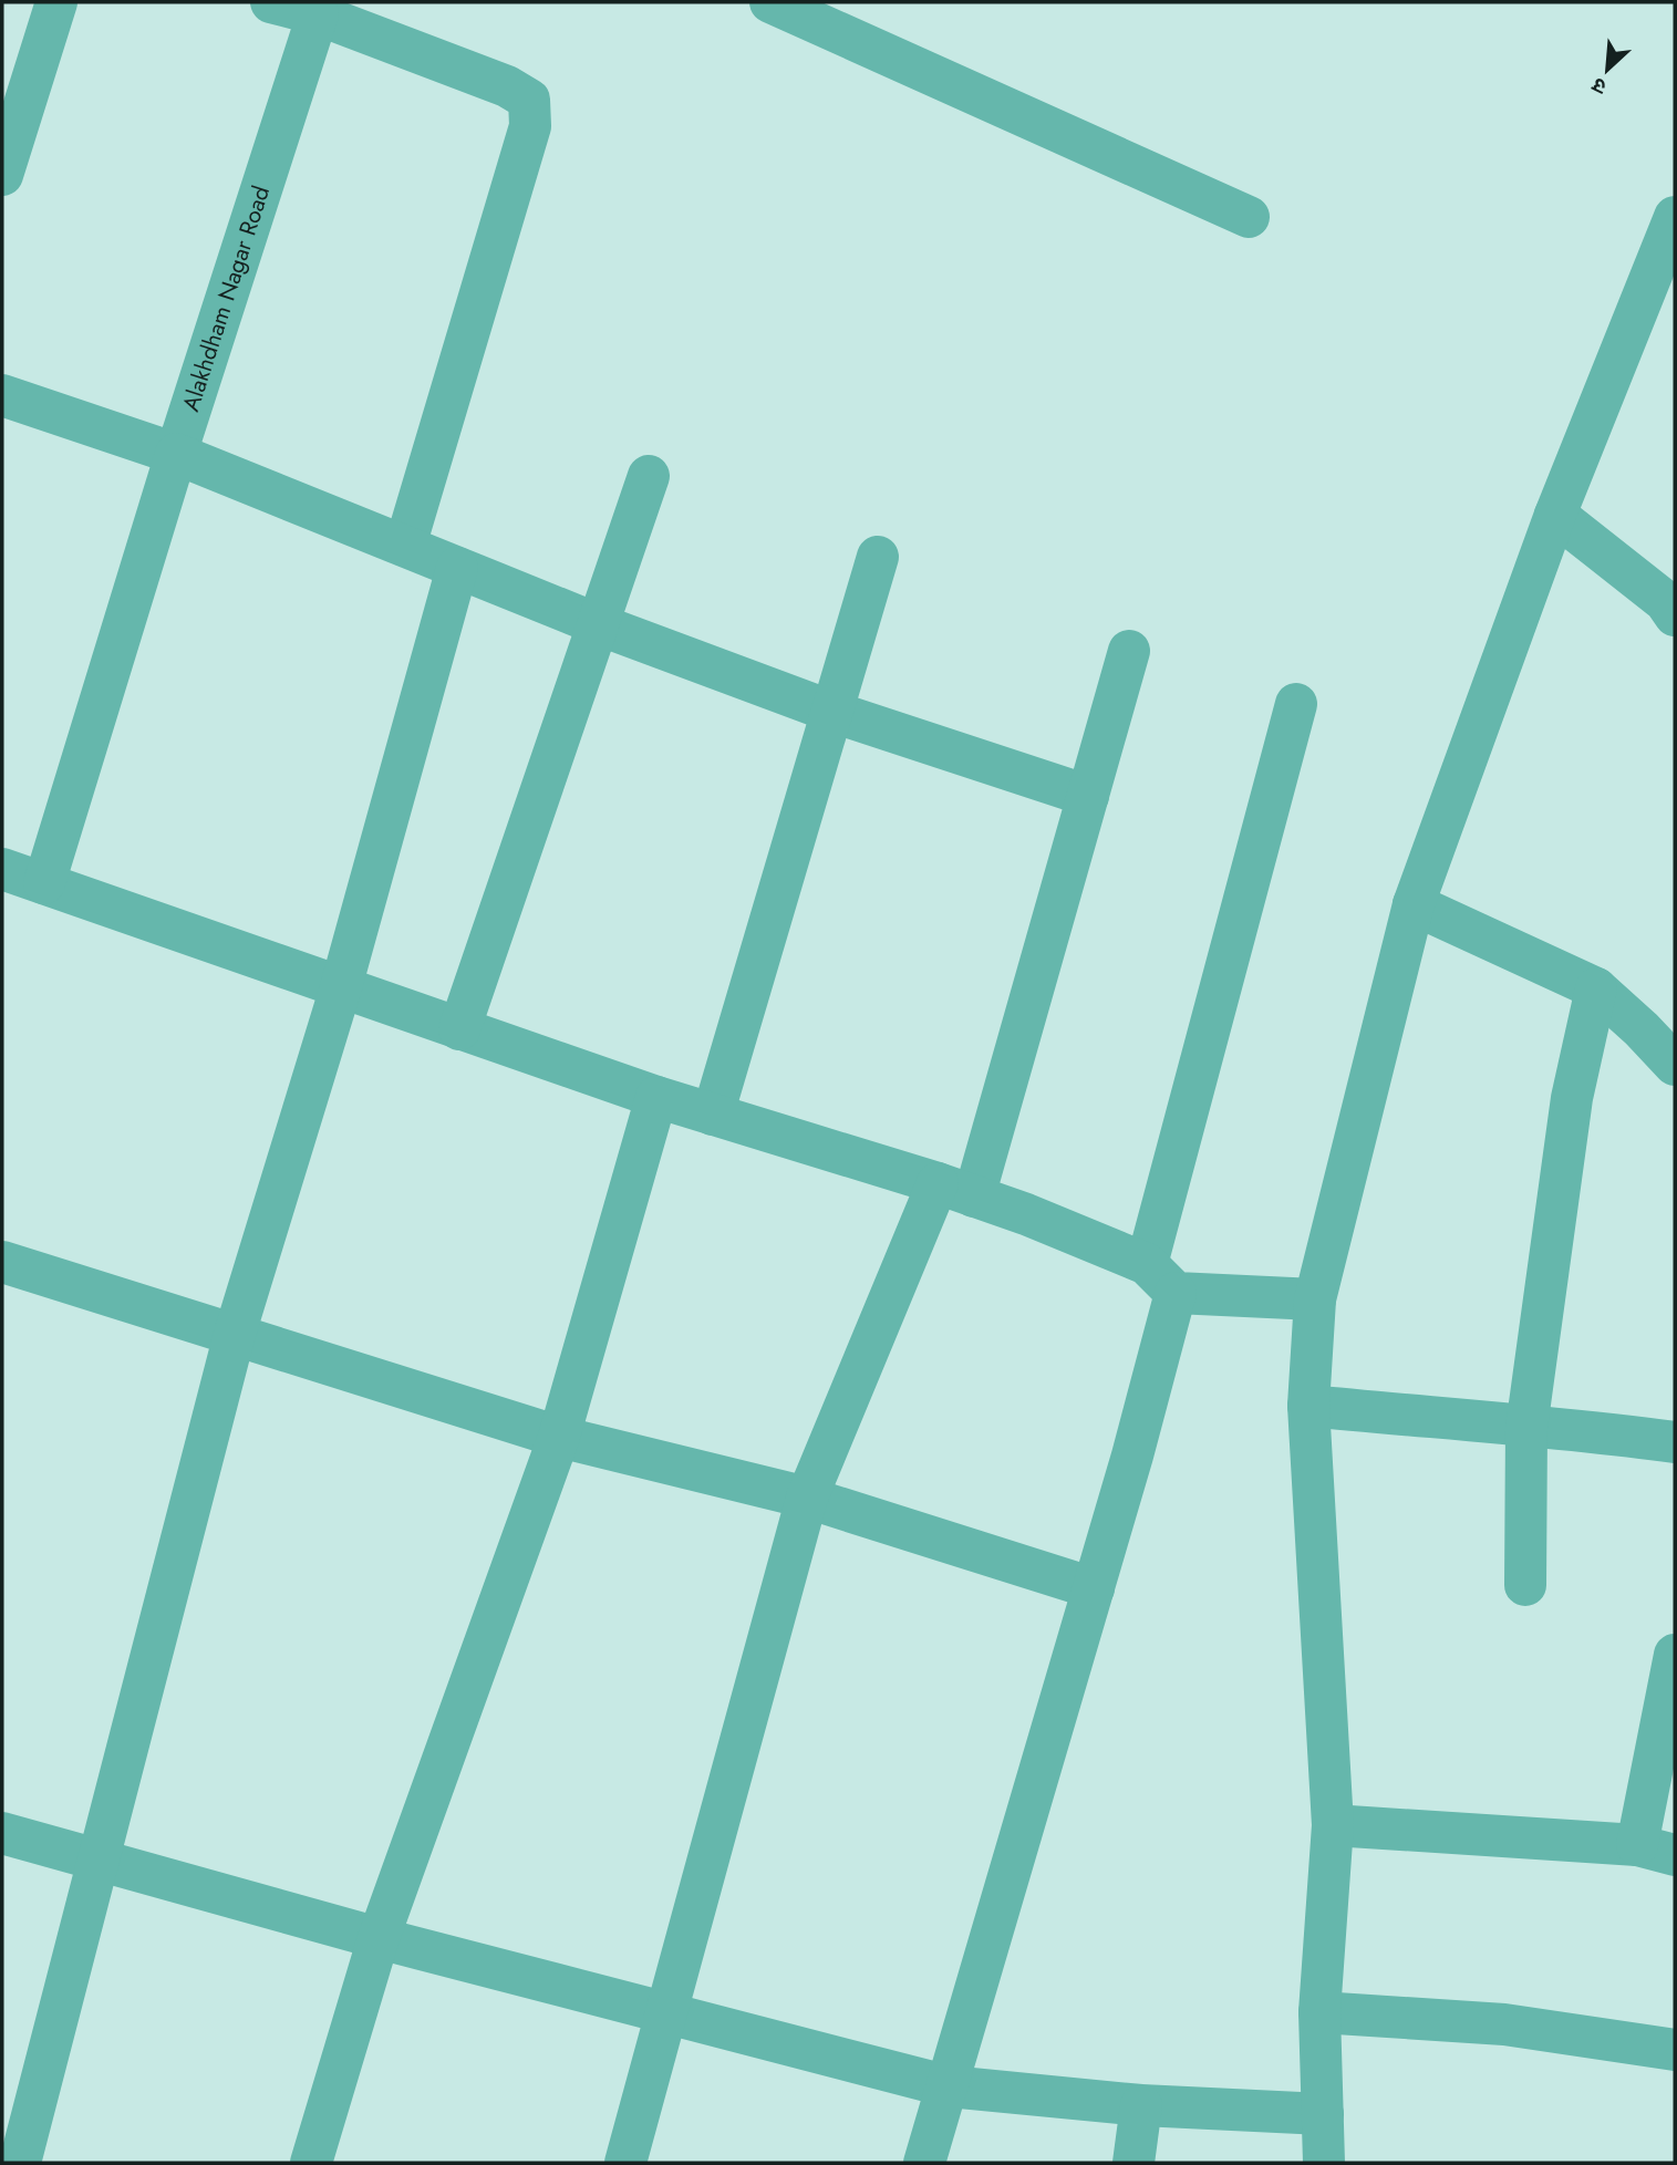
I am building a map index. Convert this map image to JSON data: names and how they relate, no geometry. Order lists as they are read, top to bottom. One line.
{"streets":{"street":["Alakhdham Nagar Road"]},"north":"bottom left"}
